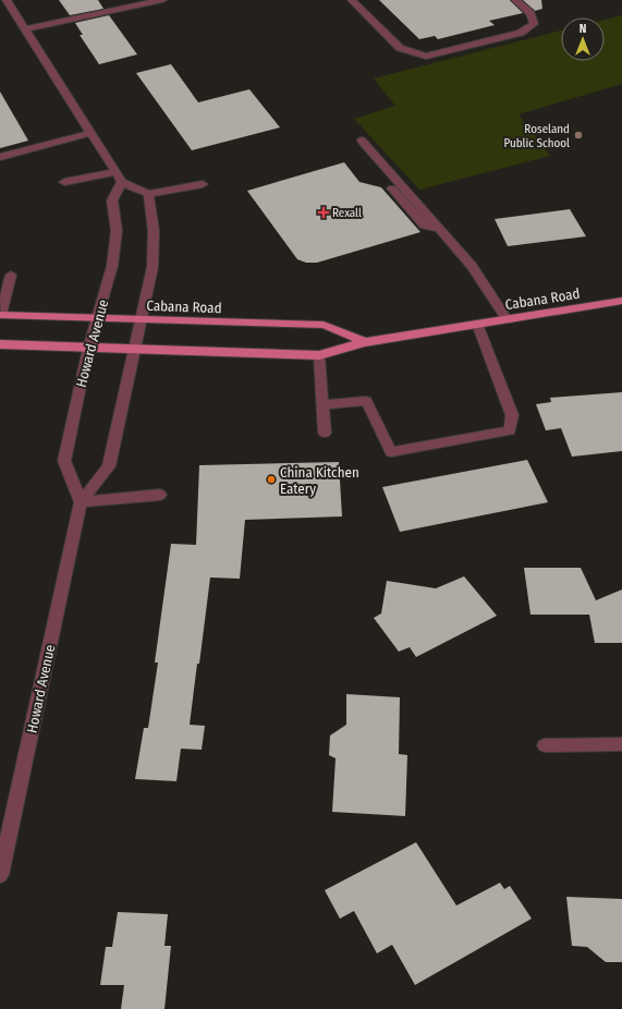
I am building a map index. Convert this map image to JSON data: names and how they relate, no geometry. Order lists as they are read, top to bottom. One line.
{"streets":{"main road":["Cabana Road"],"street":["Howard Avenue"]},"crossings":[["Cabana Road","Howard Avenue"]],"places":{"other":["Roseland Public School","China Kitchen Eatery"],"health":["Rexall"]},"north":"top"}
